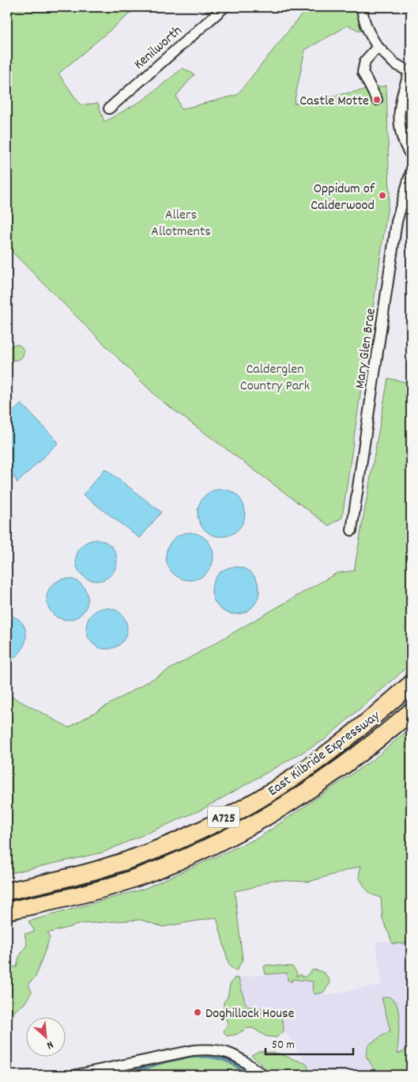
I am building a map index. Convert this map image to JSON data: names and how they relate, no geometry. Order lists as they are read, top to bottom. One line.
{"streets":{"highway":["East Kilbride Expressway","A725"],"street":["Kenilworth","Mary Glen Brae"]},"parks":["Allers Allotments","Calderglen Country Park"],"places":["Castle Motte","Oppidum of Calderwood","Doghillock House"],"scale_bar":"50 m","north":"bottom right"}
